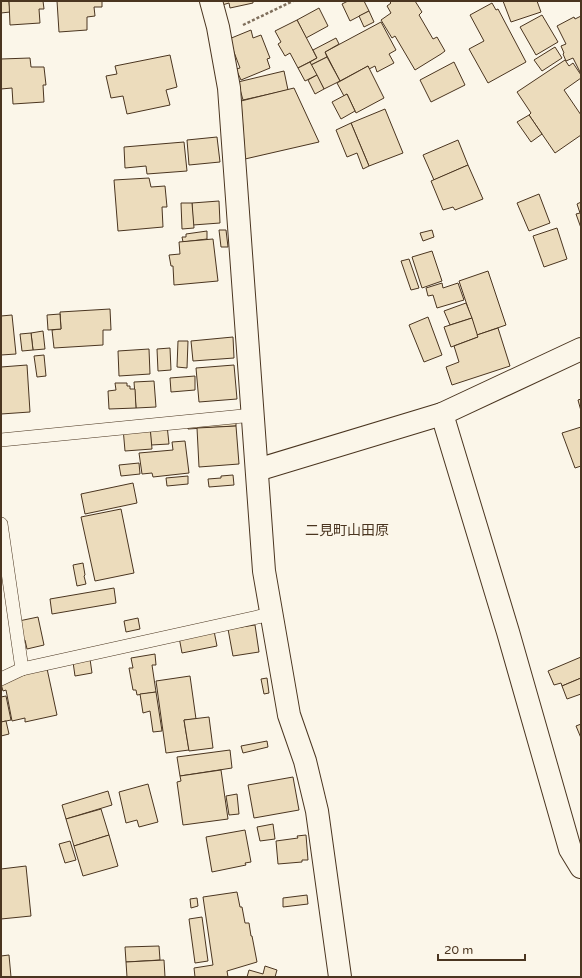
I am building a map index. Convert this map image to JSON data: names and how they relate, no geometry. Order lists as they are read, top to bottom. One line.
{"districts":["二見町山田原"],"scale_bar":"20 m"}
